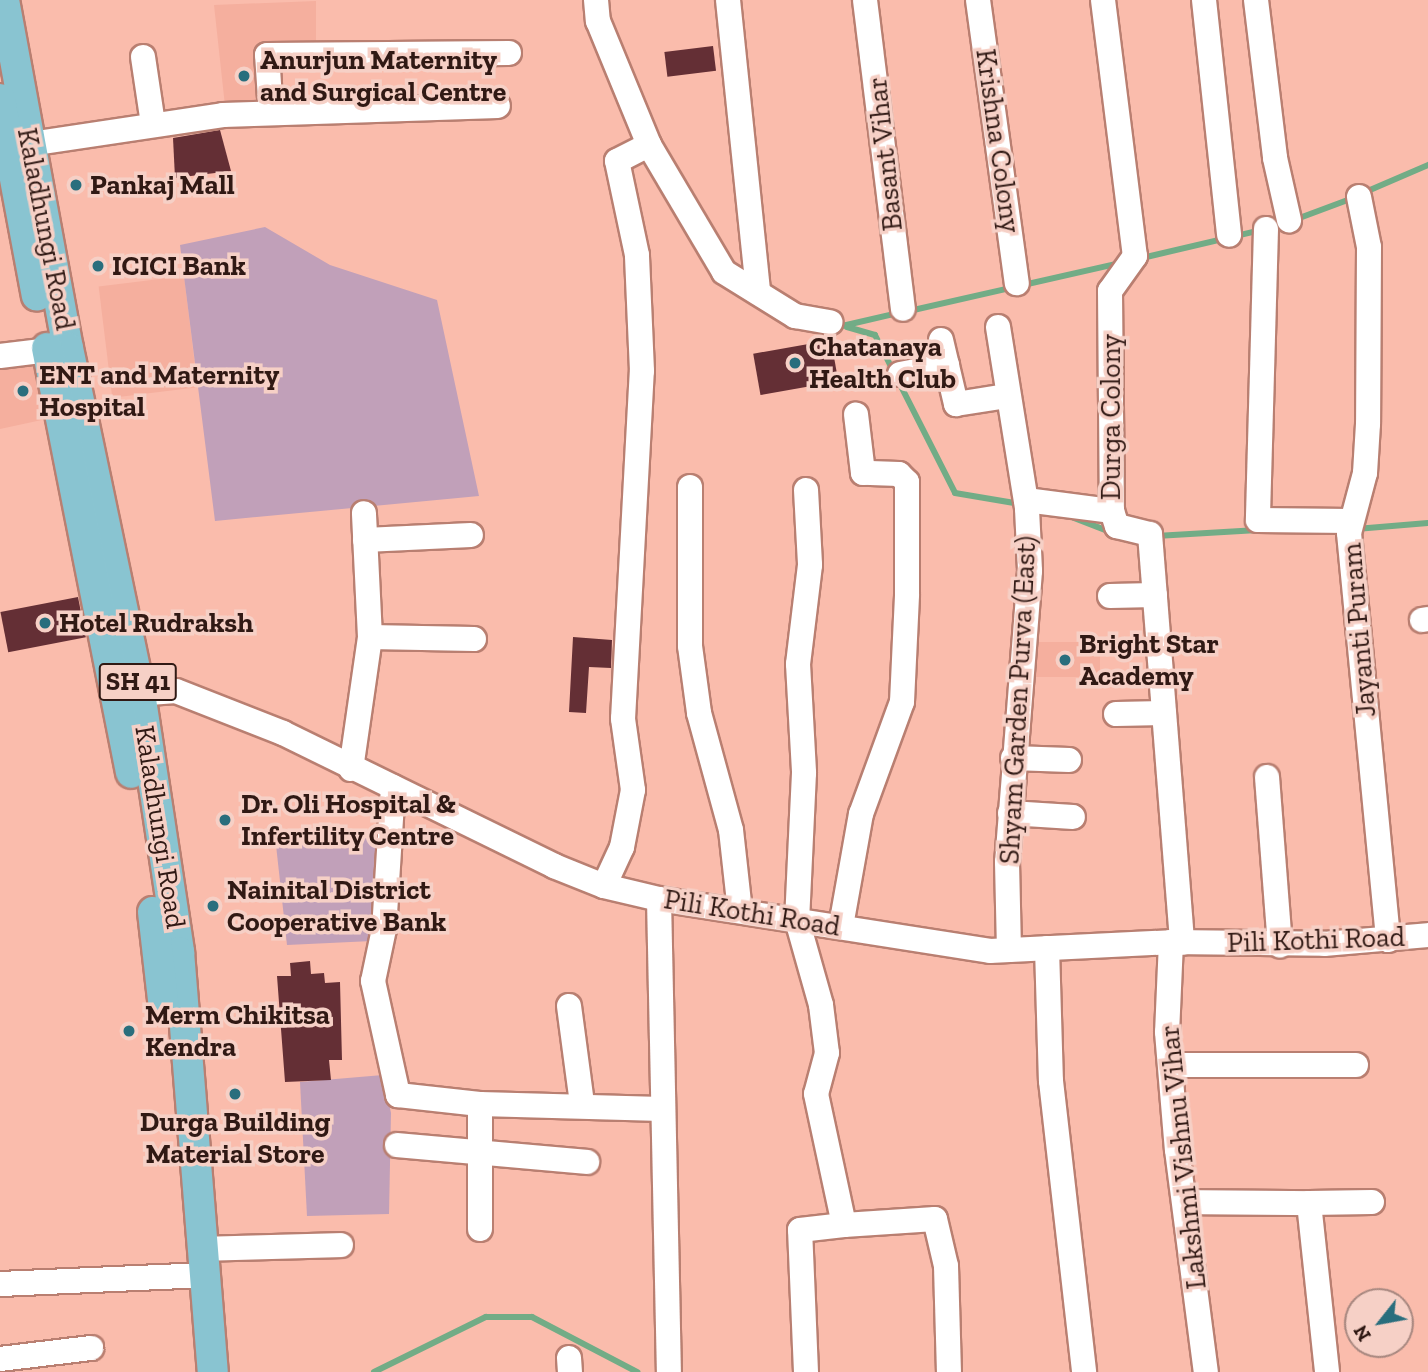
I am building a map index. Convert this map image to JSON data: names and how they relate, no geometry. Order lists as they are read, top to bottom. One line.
{"streets":{"main road":["Kaladhungi Road","SH 41"],"street":["Krishna Colony","Basant Vihar","Durga Colony","Jayanti Puram","Shyam Garden Purva (East)","Pili Kothi Road","Lakshmi Vishnu Vihar"]},"crossings":[["Kaladhungi Road","Pili Kothi Road"],["Durga Colony","Pili Kothi Road"],["Durga Colony","Lakshmi Vishnu Vihar"],["Jayanti Puram","Pili Kothi Road"],["Shyam Garden Purva (East)","Pili Kothi Road"],["Pili Kothi Road","Lakshmi Vishnu Vihar"]],"places":["Anurjun Maternity and Surgical Centre","Pankaj Mall","ICICI Bank","Chatanaya Health Club","ENT and Maternity Hospital","Hotel Rudraksh","Bright Star Academy","Dr. Oli Hospital & Infertility Centre","Nainital District Cooperative Bank","Merm Chikitsa Kendra","Durga Building Material Store"],"north":"bottom left"}
